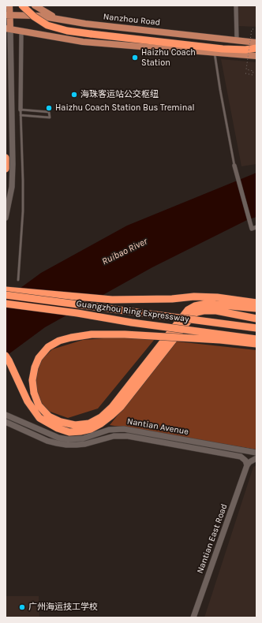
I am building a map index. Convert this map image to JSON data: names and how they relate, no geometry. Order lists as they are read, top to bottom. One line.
{"streets":{"highway":["Guangzhou Ring Expressway"],"main road":["Nanzhou Road"],"street":["Nantian Avenue","Nantian East Road"]},"crossings":[["Nantian Avenue","Nantian East Road"]],"water":["Ruibao River"],"places":["Haizhu Coach Station","海珠客运站公交枢纽","Haizhu Coach Station Bus Treminal","广州海运技工学校"]}
